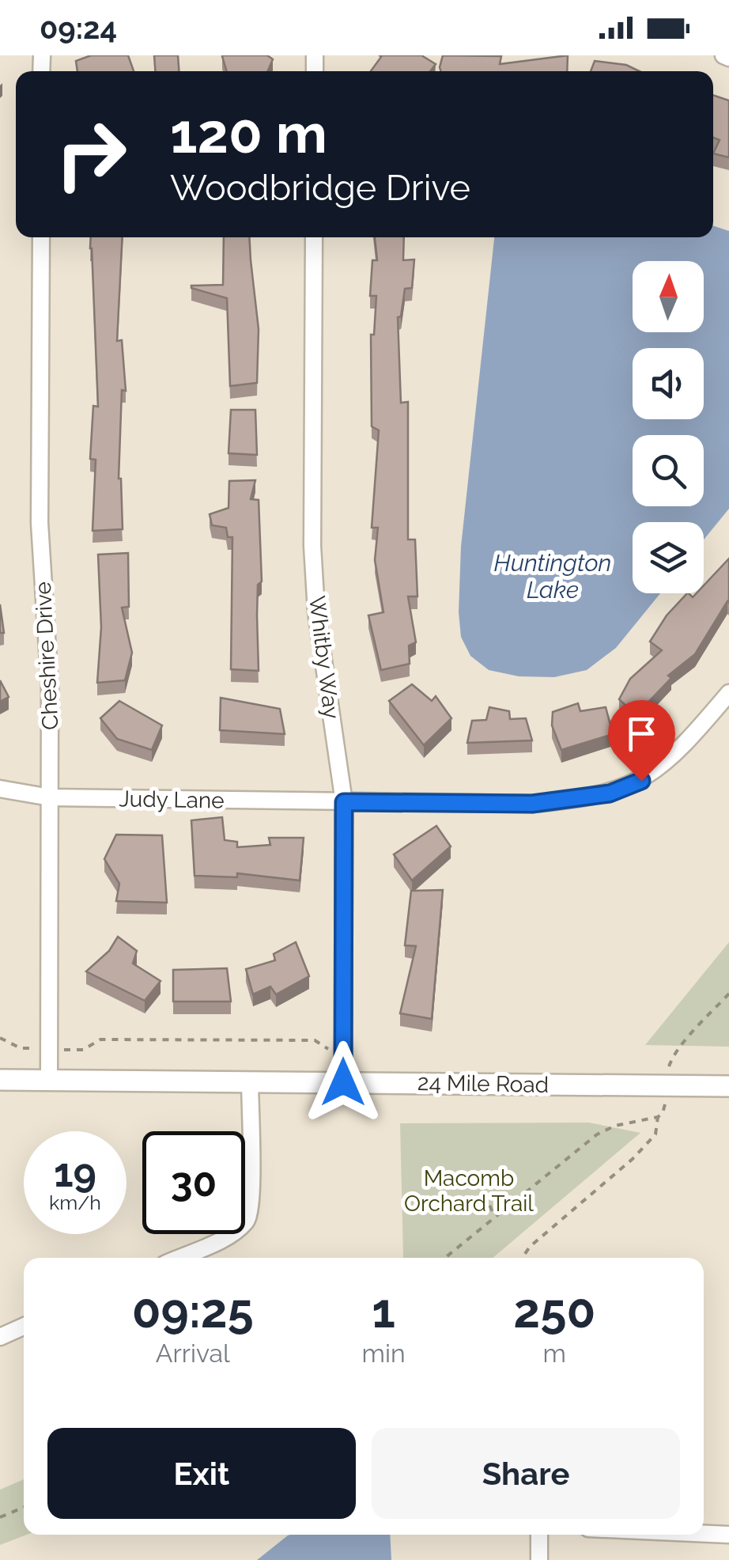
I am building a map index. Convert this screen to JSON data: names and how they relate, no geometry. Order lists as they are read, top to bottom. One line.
{"streets":{"street":["Cheshire Drive","Whitby Way","Judy Lane","24 Mile Road"]},"crossings":[["Cheshire Drive","Judy Lane"],["Cheshire Drive","24 Mile Road"],["Whitby Way","Judy Lane"],["Whitby Way","24 Mile Road"]],"water":["Huntington Lake"],"parks":["Macomb Orchard Trail"],"north":"top","page":{"status":"09:24","turn":["120 m","Woodbridge Drive"],"speed":"19 km/h","limit":"30","eta":["09:25","Arrival","1","min","250","m"],"buttons":["Exit","Share"]}}
